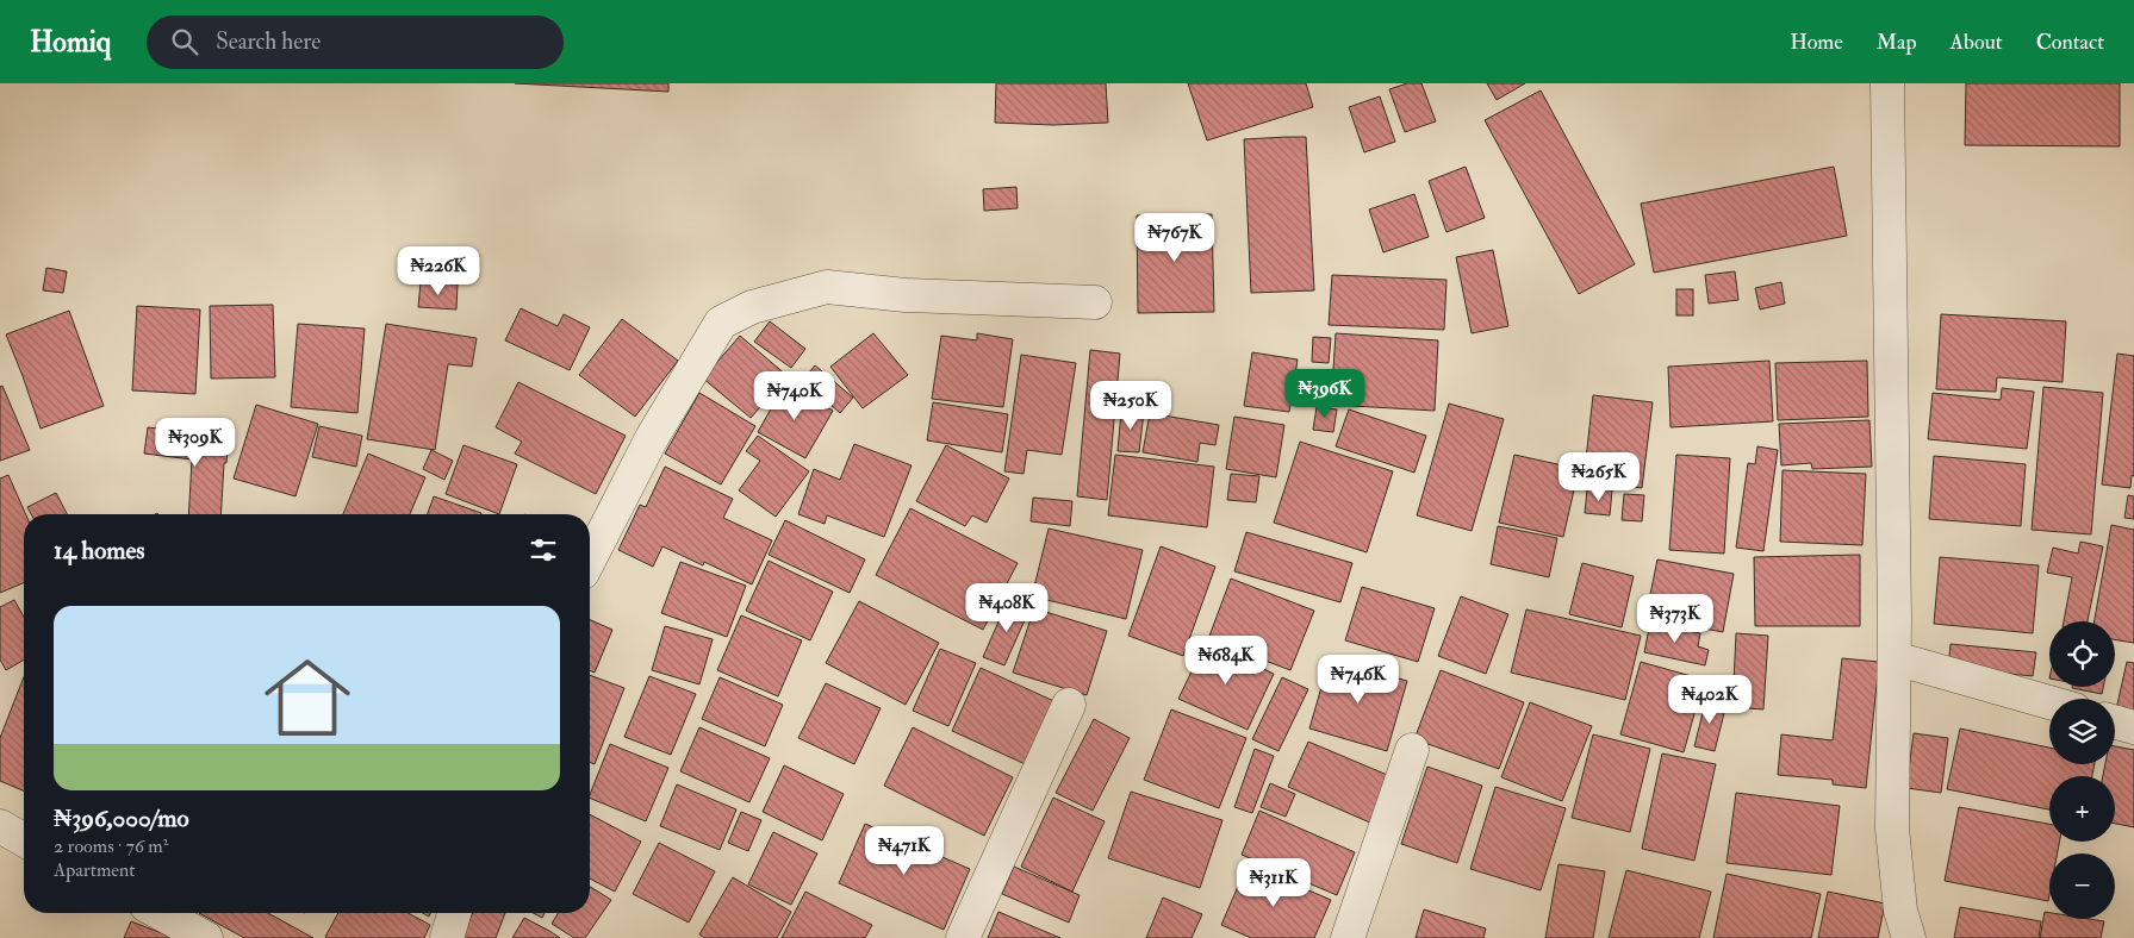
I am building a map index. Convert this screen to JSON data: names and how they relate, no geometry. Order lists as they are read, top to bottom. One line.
{"page":{"header":"Homiq","search":"Search here","nav":["Home","Map","About","Contact"],"price":["₦767K","₦226K","₦396K","₦740K","₦250K","₦309K","₦265K","₦408K","₦373K","₦684K","₦746K","₦402K","₦471K","₦311K"],"heading":"14 homes","list":[{"name":"₦396,000/mo","note":"2 rooms · 76 m² · Apartment"}],"map_buttons":["+","−"]}}
